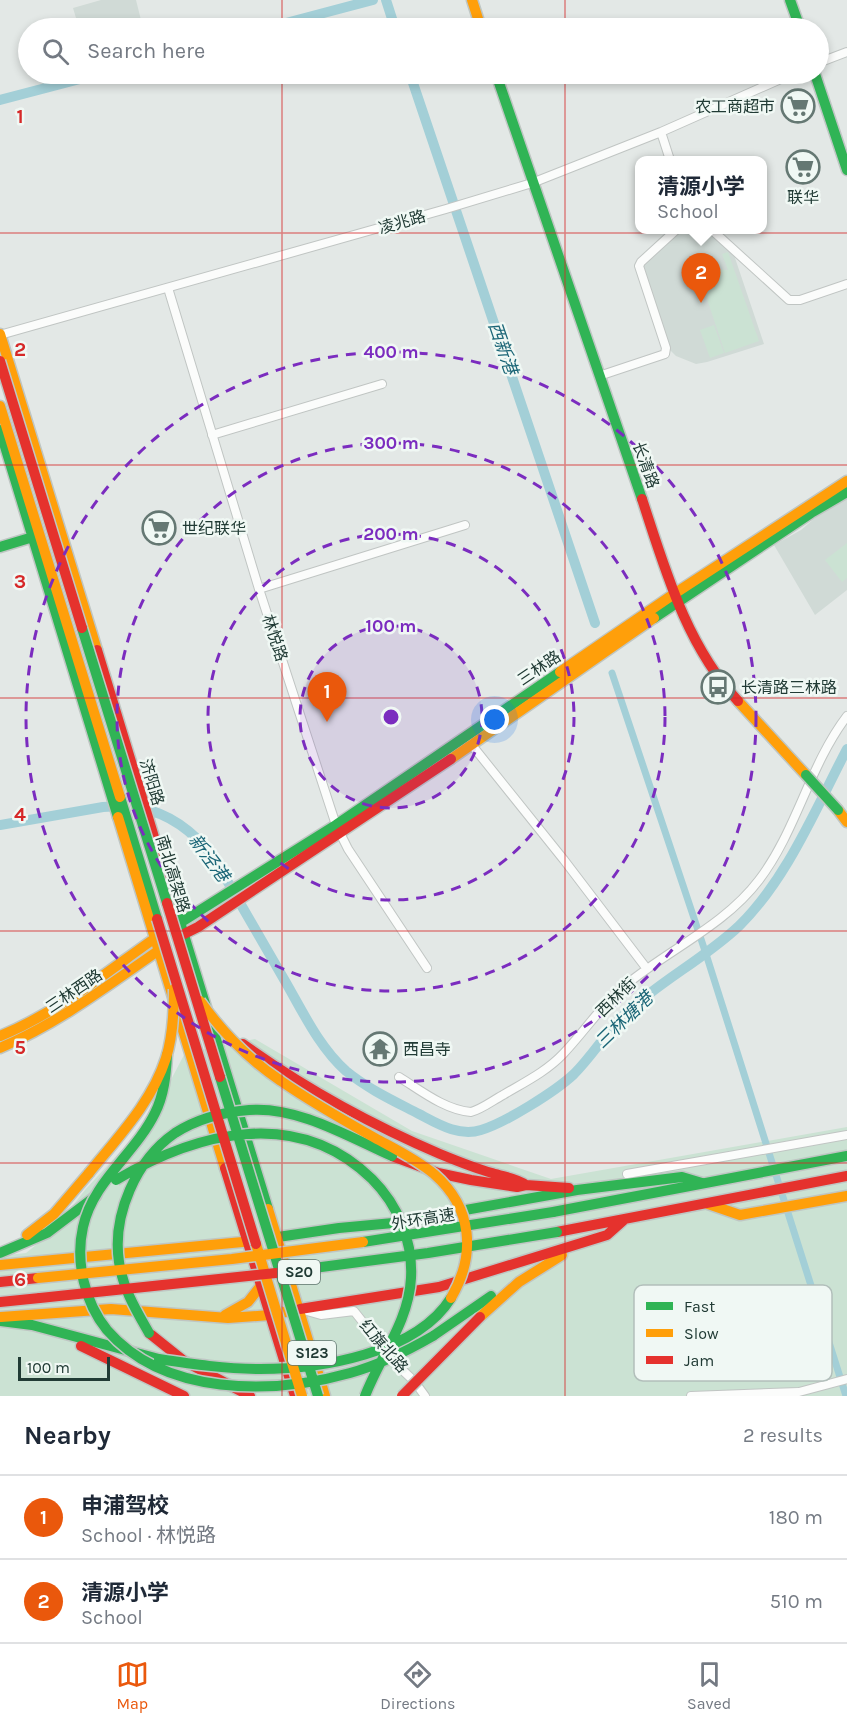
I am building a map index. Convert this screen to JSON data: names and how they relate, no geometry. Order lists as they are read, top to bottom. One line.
{"streets":{"main road":["长清路","三林路","济阳路","南北高架路","三林西路","外环高速","S20","S123"],"street":["凌兆路","林悦路","西林街","红旗北路"]},"crossings":[["凌兆路","长清路"],["凌兆路","林悦路"],["凌兆路","济阳路"],["长清路","三林路"],["长清路","西林街"],["林悦路","三林路"],["三林路","济阳路"],["三林路","三林西路"],["济阳路","S123"],["红旗北路","S123"]],"water":["西新港","新泾港","三林塘港"],"places":{"supermarket":["农工商超市","联华","世纪联华"],"bus stop":["长清路三林路"],"temple":["西昌寺"]},"legend":["Fast","Slow","Jam"],"scale_bar":"100 m","page":{"search":"Search here","popup":["清源小学","School"],"pins":["2","1"],"scale":"100 m","heading":["Nearby","2 results"],"list":[{"mark":"1","name":"申浦驾校","note":"School · 林悦路","value":"180 m"},{"mark":"2","name":"清源小学","note":"School","value":"510 m"}],"nav":["Map","Directions","Saved"]},"grid":{"rows":["1","2","3","4","5","6"]},"rings":["400 m","300 m","200 m","100 m"]}
